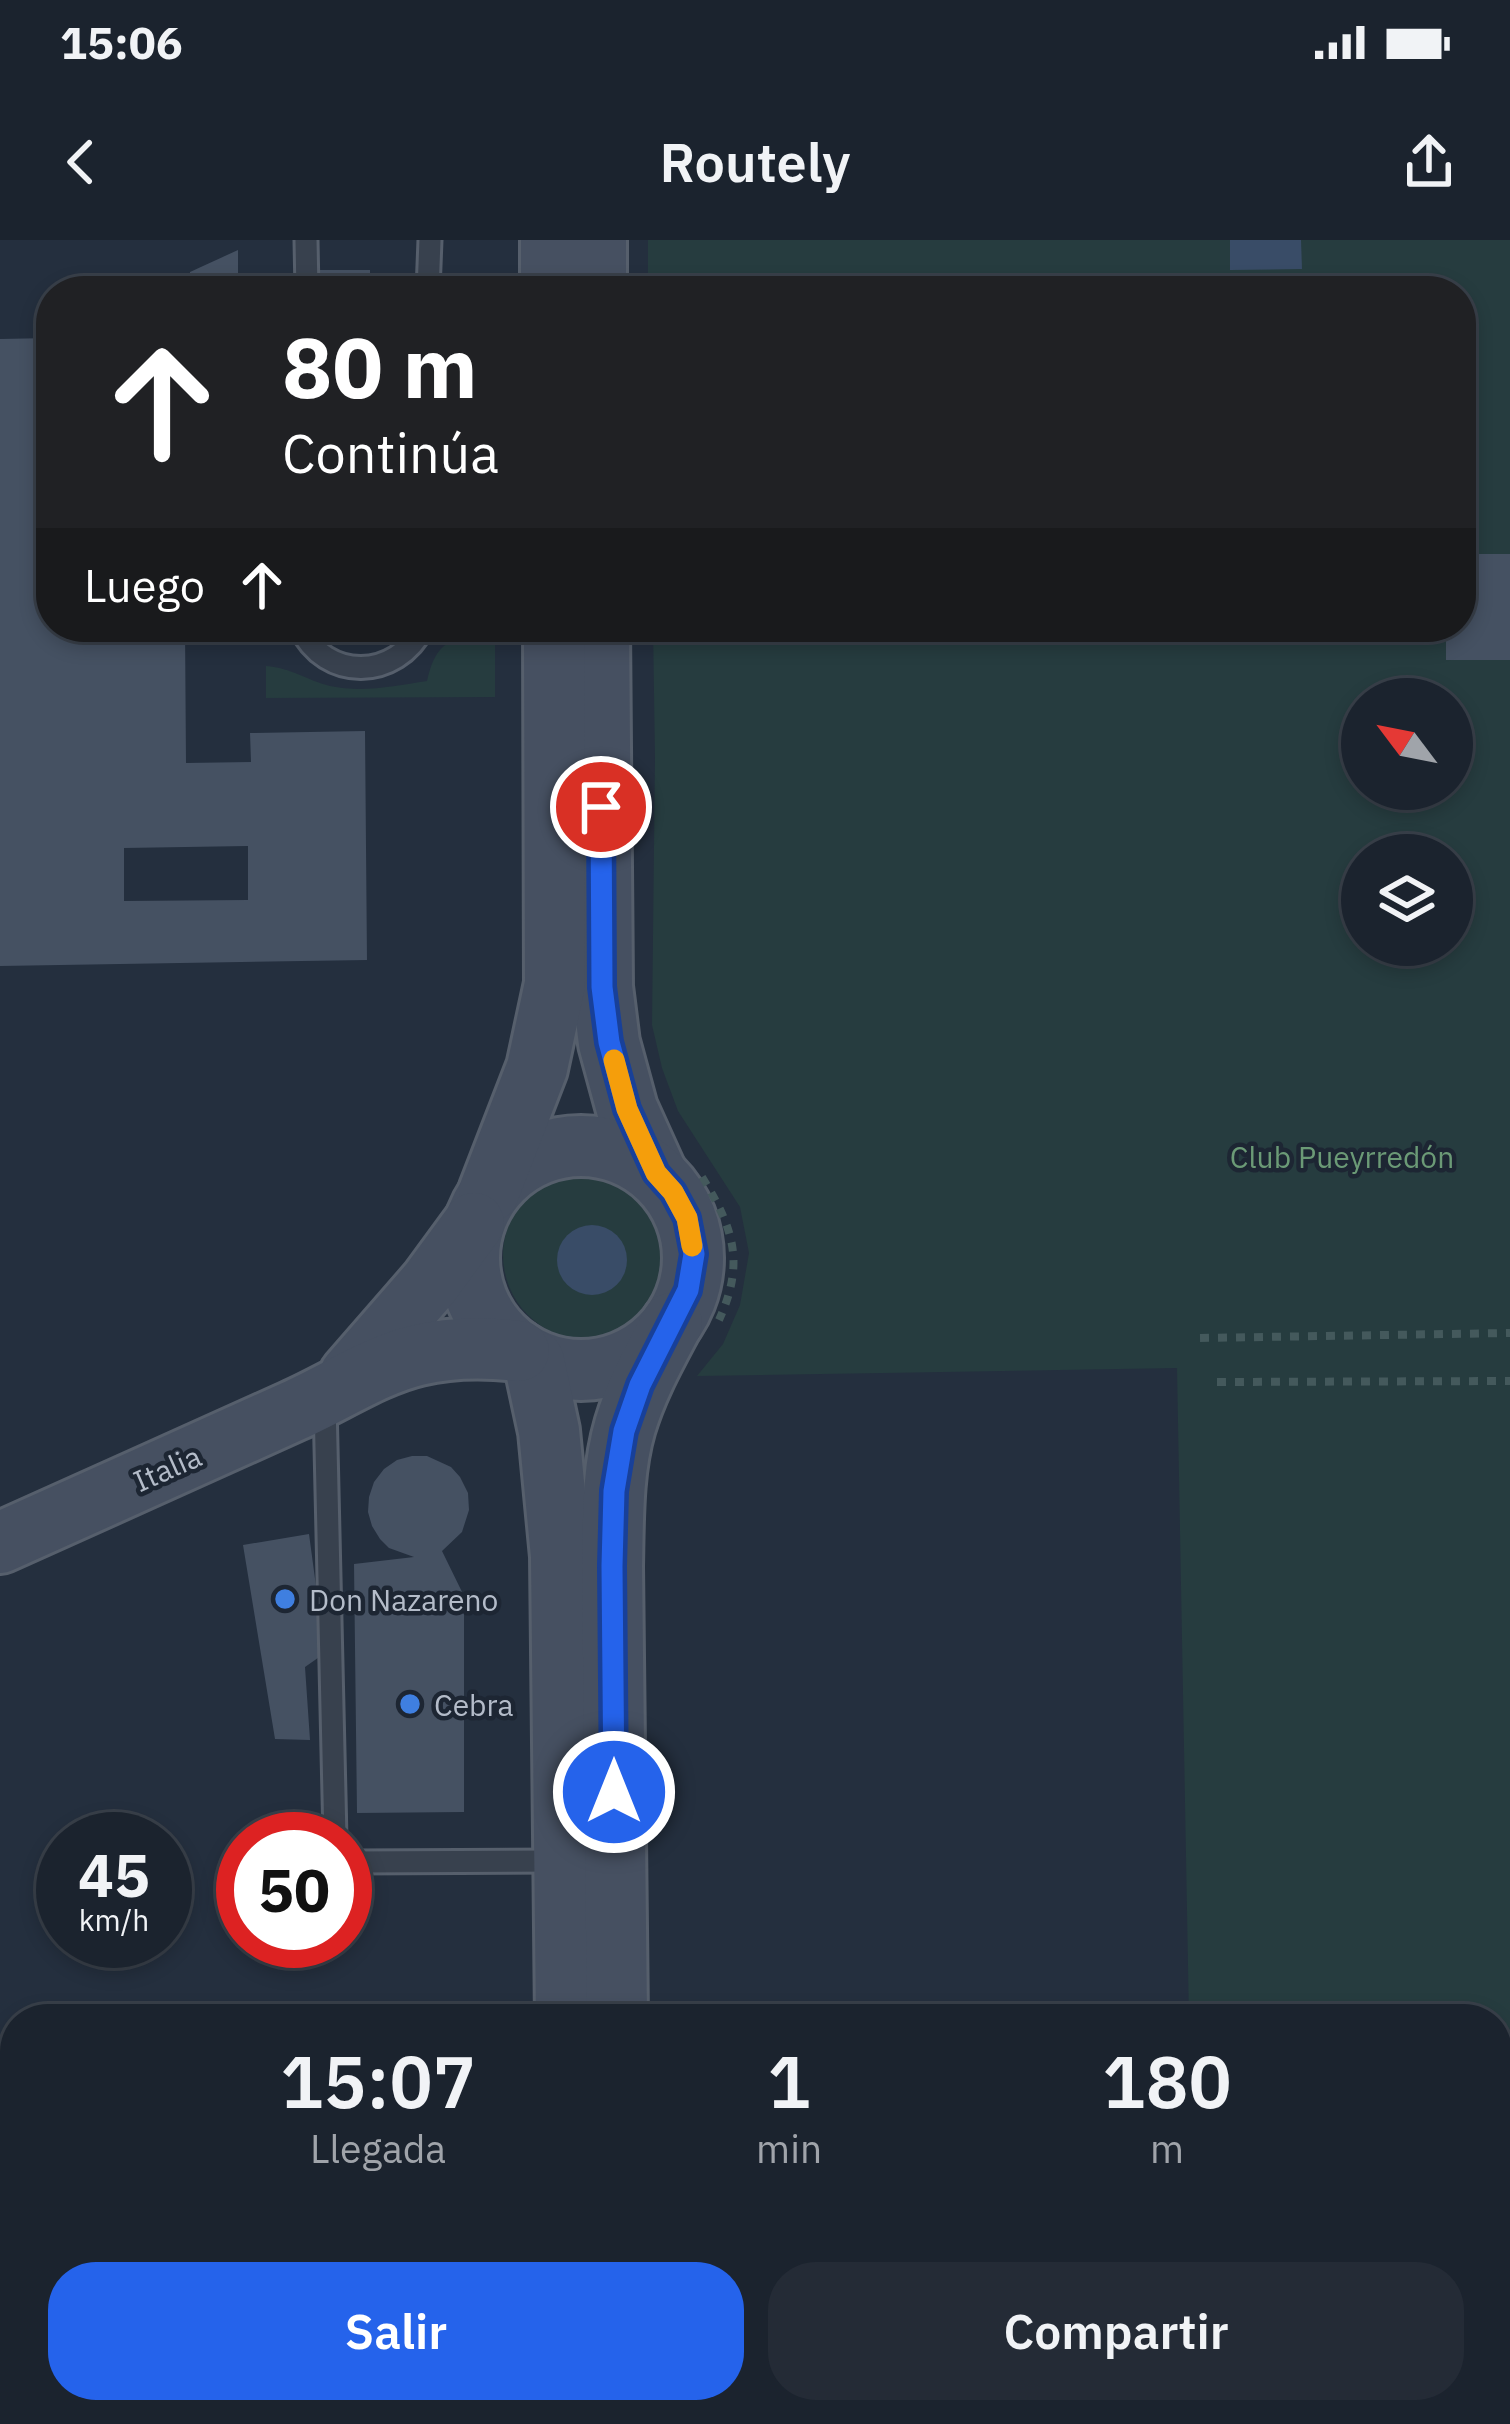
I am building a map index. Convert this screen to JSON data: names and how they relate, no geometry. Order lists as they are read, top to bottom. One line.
{"streets":{"main road":["Italia"]},"parks":["Club Pueyrredón"],"places":["Don Nazareno","Cebra"],"north":"top left","page":{"status":"15:06","header":"Routely","turn":["80 m","Continúa"],"then":"Luego","speed":"45 km/h","limit":"50","eta":["15:07","Llegada","1","min","180","m"],"buttons":["Salir","Compartir"]}}
